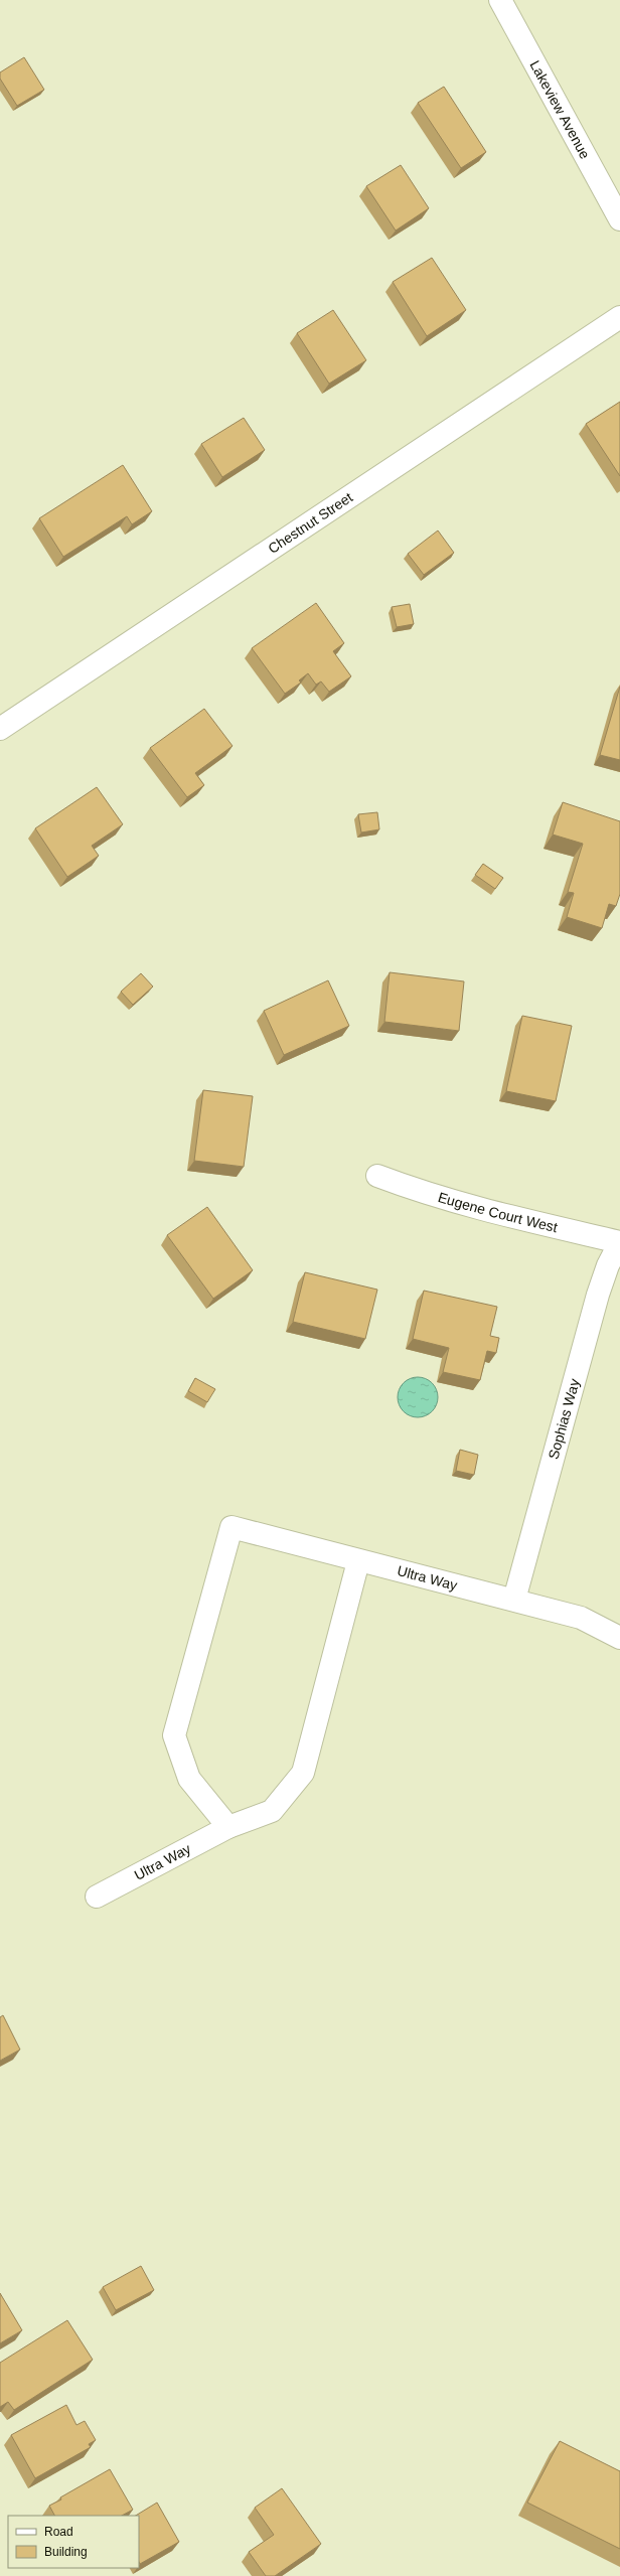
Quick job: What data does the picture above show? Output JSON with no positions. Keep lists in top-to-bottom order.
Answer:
{
  "streets": {
    "street": [
      "Lakeview Avenue",
      "Chestnut Street",
      "Eugene Court West",
      "Sophias Way",
      "Ultra Way"
    ]
  },
  "crossings": [
    ["Eugene Court West", "Sophias Way"],
    ["Sophias Way", "Ultra Way"]
  ],
  "legend": ["Road", "Building"]
}
